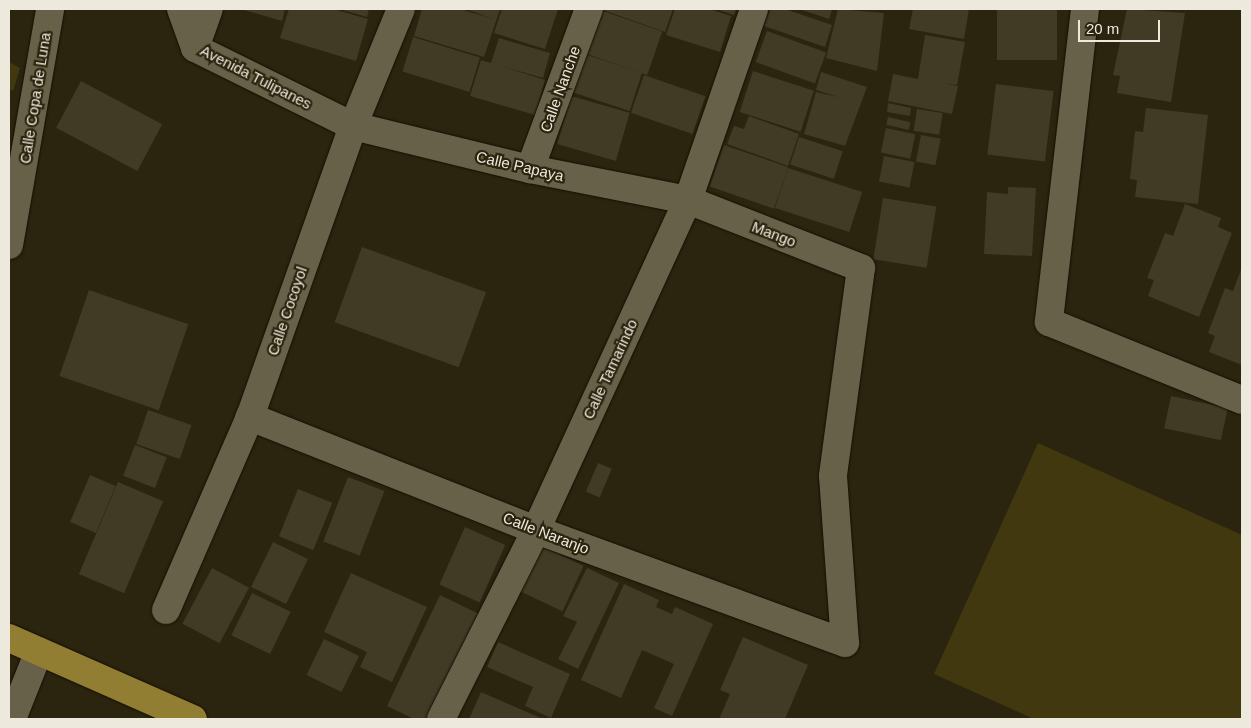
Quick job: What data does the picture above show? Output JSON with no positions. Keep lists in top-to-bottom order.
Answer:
{
  "streets": {
    "street": [
      "Avenida Tulipanes",
      "Calle Nanche",
      "Calle Copa de Luna",
      "Calle Papaya",
      "Mango",
      "Calle Cocoyol",
      "Calle Tamarindo",
      "Calle Naranjo"
    ]
  },
  "crossings": [
    ["Avenida Tulipanes", "Calle Papaya"],
    ["Avenida Tulipanes", "Calle Cocoyol"],
    ["Calle Nanche", "Calle Papaya"],
    ["Calle Papaya", "Mango"],
    ["Calle Papaya", "Calle Cocoyol"],
    ["Calle Papaya", "Calle Tamarindo"],
    ["Mango", "Calle Tamarindo"],
    ["Mango", "Calle Naranjo"],
    ["Calle Cocoyol", "Calle Naranjo"],
    ["Calle Tamarindo", "Calle Naranjo"]
  ],
  "scale_bar": "20 m"
}
